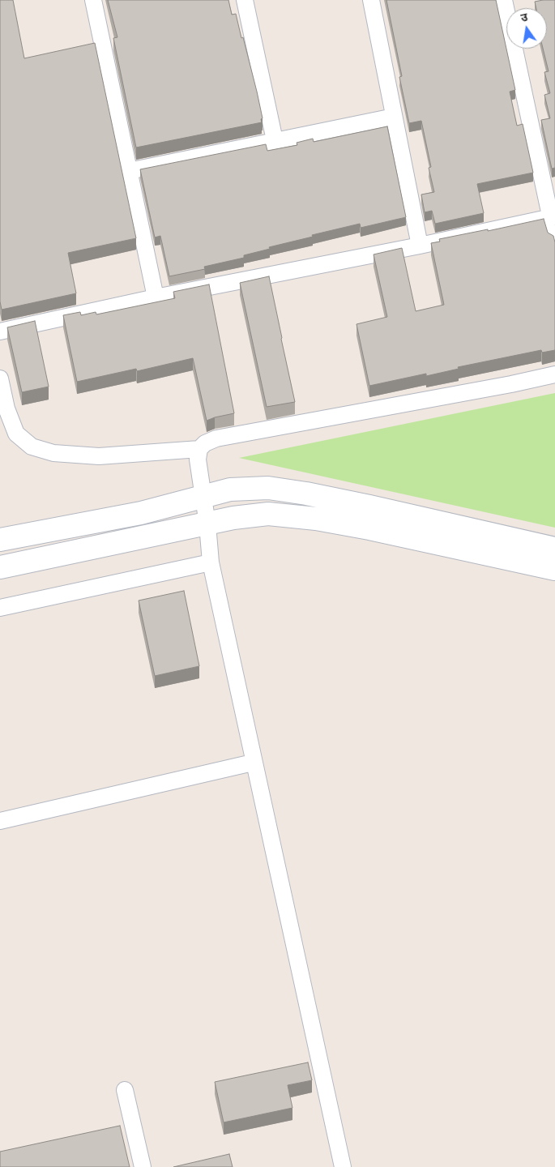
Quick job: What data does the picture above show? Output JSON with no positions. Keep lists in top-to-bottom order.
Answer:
{
  "north": "top"
}
